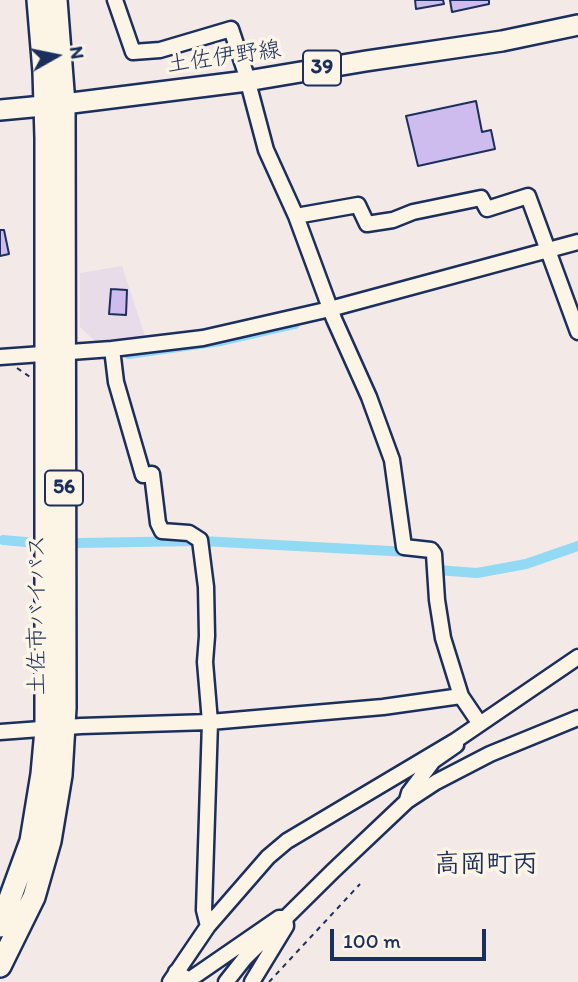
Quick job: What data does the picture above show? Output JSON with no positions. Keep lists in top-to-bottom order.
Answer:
{
  "streets": {
    "highway": ["56", "土佐市バイパス"],
    "main road": ["土佐伊野線", "39"]
  },
  "crossings": [
    ["土佐伊野線", "土佐市バイパス"]
  ],
  "districts": ["高岡町丙"],
  "scale_bar": "100 m",
  "north": "right"
}
